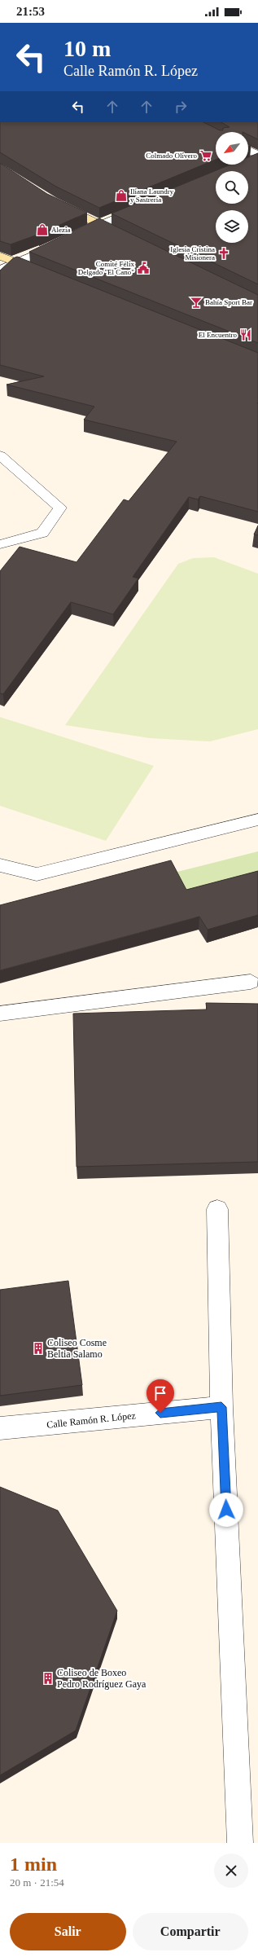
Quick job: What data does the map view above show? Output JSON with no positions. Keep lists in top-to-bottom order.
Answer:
{
  "streets": {
    "street": ["Calle Ramón R. López"]
  },
  "places": {
    "supermarket": ["Colmado Olivero"],
    "shop": ["Iliana Laundry y Sastrería", "Alezia"],
    "church": ["Iglesia Cristina Misionera"],
    "public building": ["Comité Félix Delgado \"El Cano\""],
    "bar": ["Bahía Sport Bar"],
    "restaurant": ["El Encuentro"],
    "building": ["Coliseo Cosme Beltia Salamo", "Coliseo de Boxeo Pedro Rodríguez Gaya"]
  },
  "north": "bottom left",
  "page": {
    "status": "21:53",
    "turn": ["10 m", "Calle Ramón R. López"],
    "heading": ["1 min", "20 m · 21:54"],
    "buttons": ["Salir", "Compartir"]
  }
}
